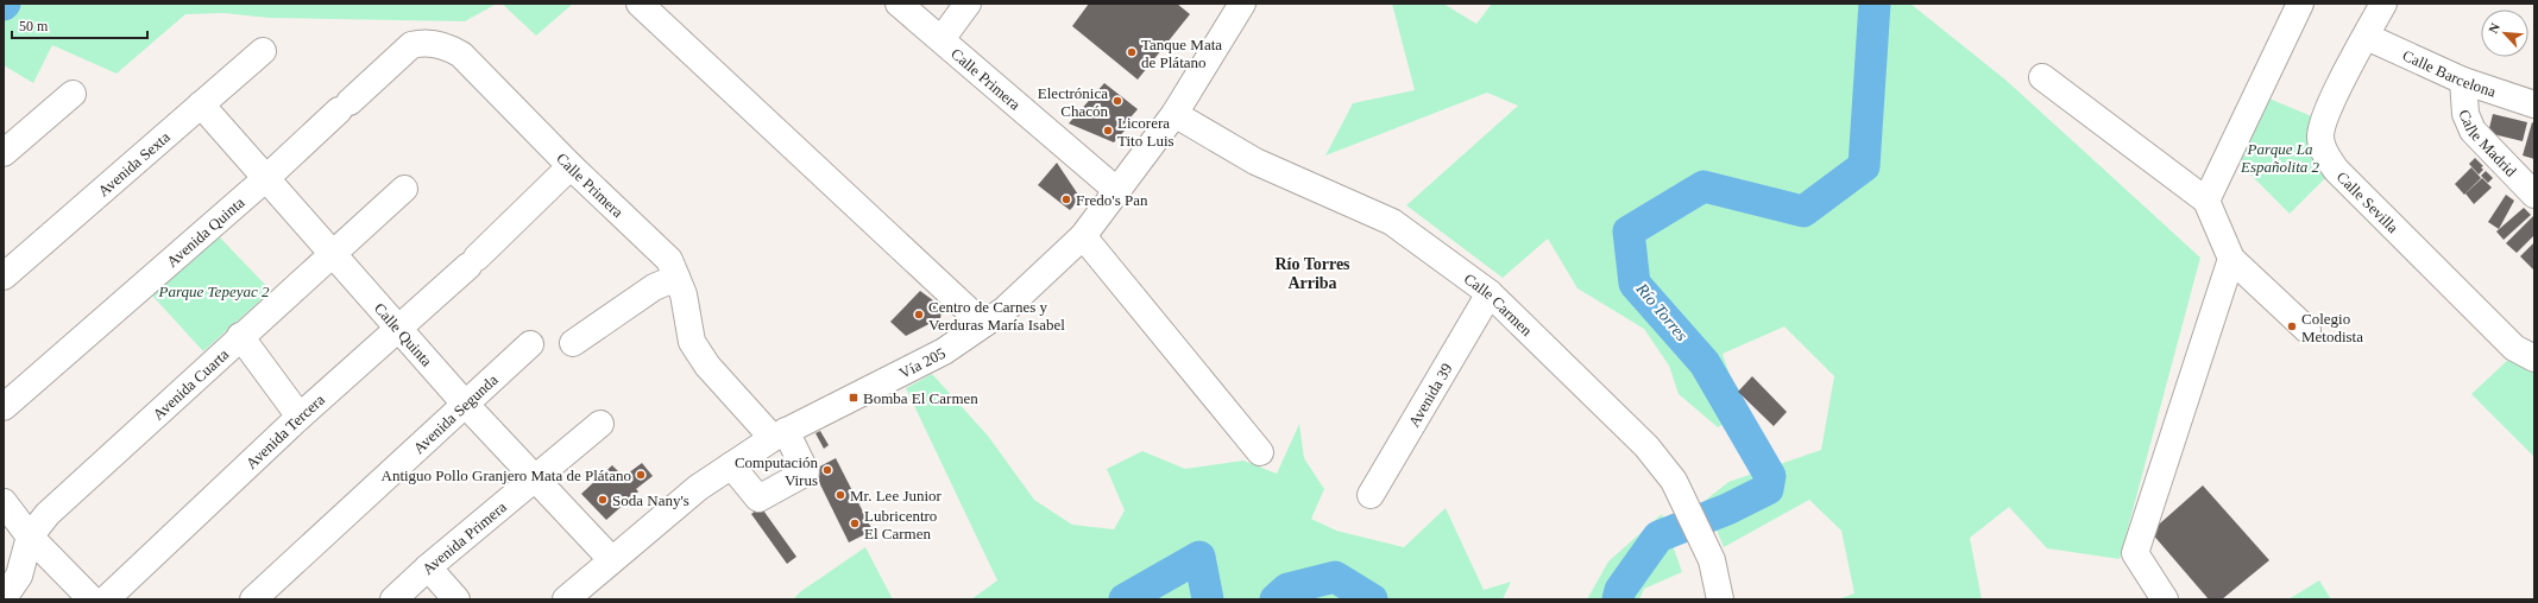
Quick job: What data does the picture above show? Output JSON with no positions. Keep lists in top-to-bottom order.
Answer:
{
  "streets": {
    "street": [
      "Calle Barcelona",
      "Calle Primera",
      "Calle Madrid",
      "Avenida Sexta",
      "Calle Sevilla",
      "Avenida Quinta",
      "Calle Carmen",
      "Calle Quinta",
      "Vía 205",
      "Avenida Cuarta",
      "Avenida 39",
      "Avenida Segunda",
      "Avenida Tercera",
      "Avenida Primera"
    ]
  },
  "crossings": [
    ["Calle Barcelona", "Calle Madrid"],
    ["Calle Barcelona", "Calle Sevilla"],
    ["Calle Primera", "Avenida Quinta"],
    ["Calle Primera", "Vía 205"],
    ["Calle Primera", "Avenida Tercera"],
    ["Avenida Sexta", "Calle Quinta"],
    ["Avenida Quinta", "Calle Quinta"],
    ["Calle Carmen", "Vía 205"],
    ["Calle Carmen", "Avenida 39"],
    ["Calle Quinta", "Vía 205"],
    ["Calle Quinta", "Avenida Cuarta"],
    ["Calle Quinta", "Avenida Segunda"],
    ["Calle Quinta", "Avenida Tercera"],
    ["Calle Quinta", "Avenida Primera"]
  ],
  "districts": ["Río Torres Arriba"],
  "water": ["Río Torres"],
  "parks": ["Parque La Españolita 2", "Parque Tepeyac 2"],
  "places": {
    "other": [
      "Tanque Mata de Plátano",
      "Electrónica Chacón",
      "Licorera Tito Luis",
      "Fredo's Pan",
      "Centro de Carnes y Verduras María Isabel",
      "Colegio Metodista",
      "Computación Virus",
      "Antiguo Pollo Granjero Mata de Plátano",
      "Mr. Lee Junior",
      "Soda Nany's",
      "Lubricentro El Carmen"
    ],
    "transit": ["Bomba El Carmen"]
  },
  "scale_bar": "50 m",
  "north": "top left"
}
